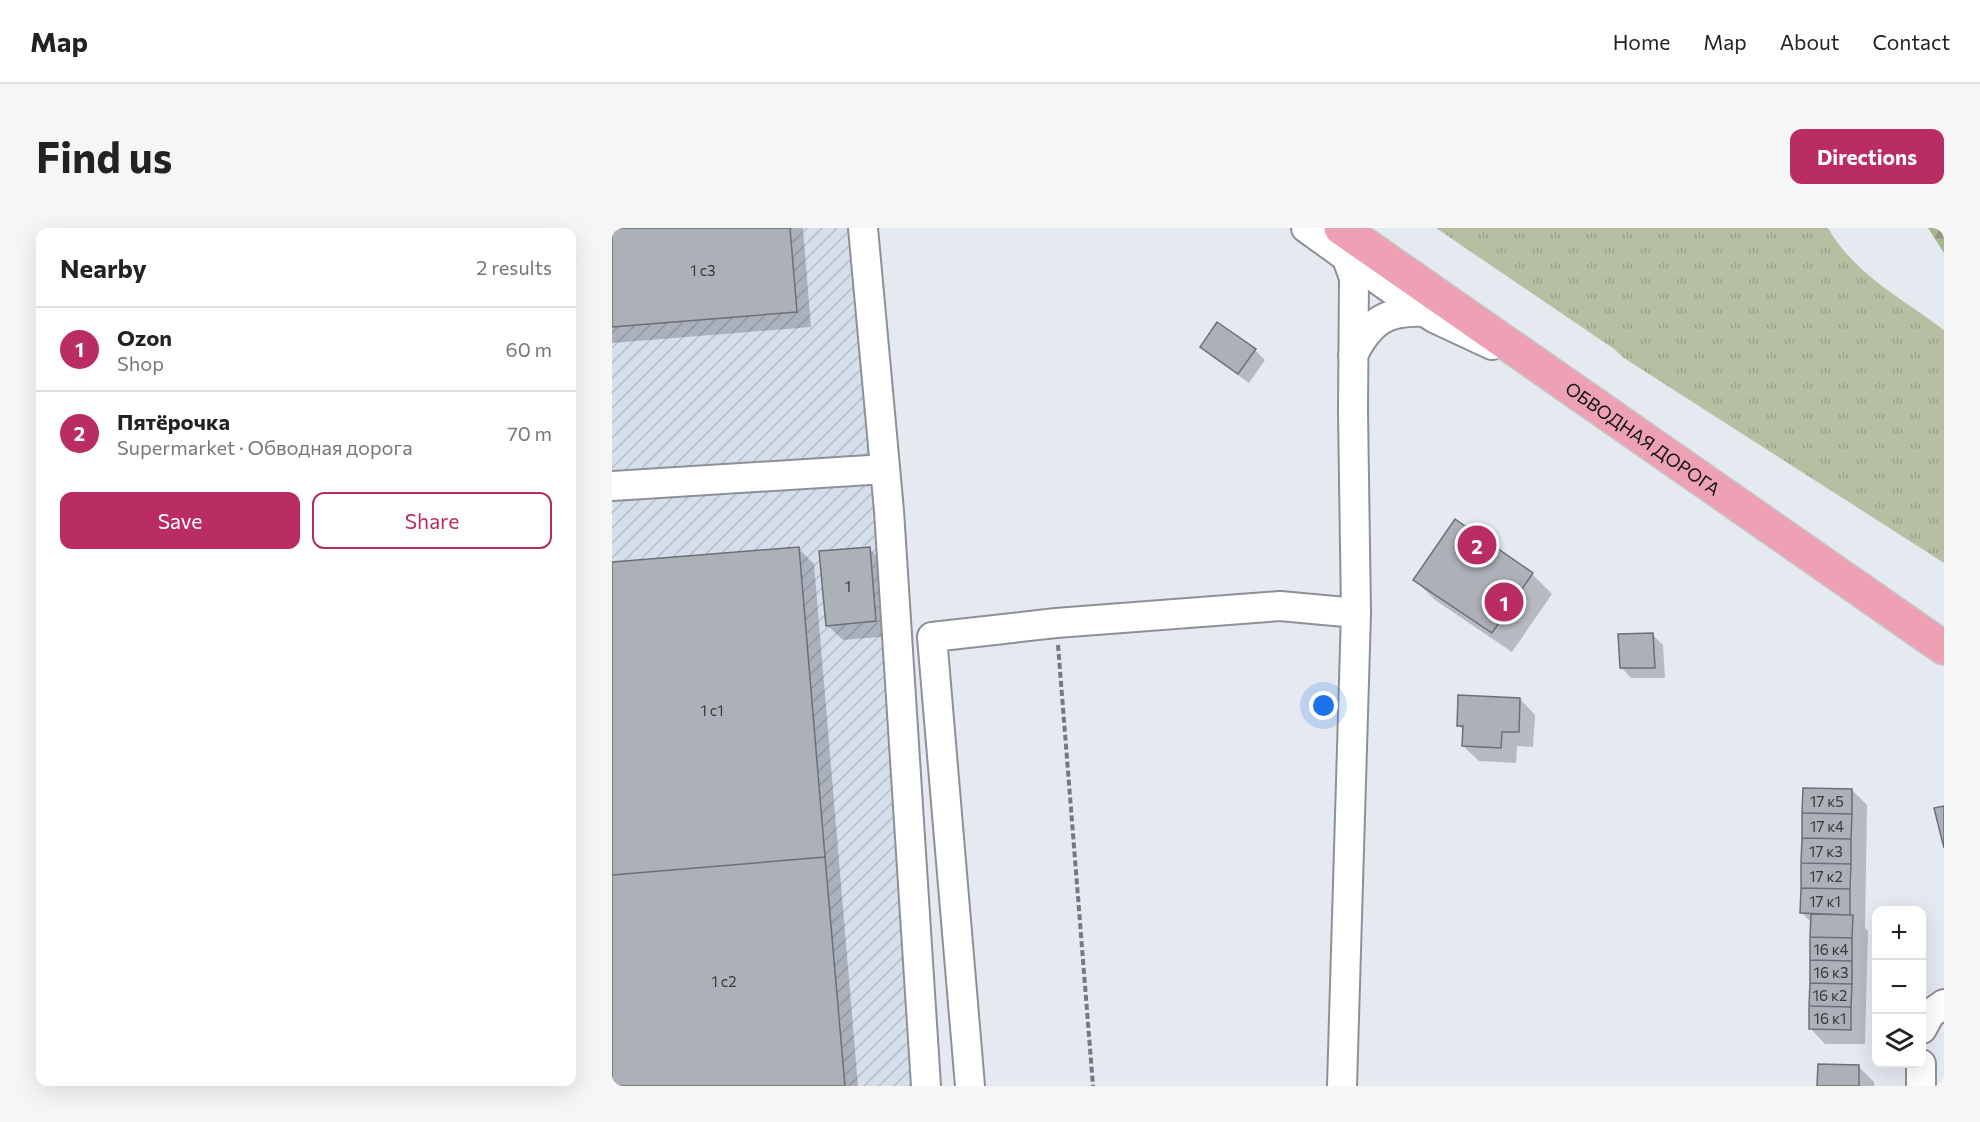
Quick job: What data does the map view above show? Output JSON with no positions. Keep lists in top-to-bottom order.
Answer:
{
  "streets": {
    "main road": ["ОБВОДНАЯ ДОРОГА"]
  },
  "house_numbers": [
    "1 с3",
    "1",
    "1 с1",
    "17 к5",
    "17 к4",
    "17 к3",
    "17 к2",
    "17 к1",
    "16 к4",
    "16 к3",
    "1 с2",
    "16 к2",
    "16 к1"
  ],
  "page": {
    "header": "Map",
    "nav": [
      "Home",
      "Map",
      "About",
      "Contact"
    ],
    "buttons": [
      "Directions",
      ["Save", "Share"]
    ],
    "title": "Find us",
    "heading": ["Nearby", "2 results"],
    "list": [
      {
        "mark": "1",
        "name": "Ozon",
        "note": "Shop",
        "value": "60 m"
      },
      {
        "mark": "2",
        "name": "Пятёрочка",
        "note": "Supermarket · Обводная дорога",
        "value": "70 m"
      }
    ],
    "pins": ["2", "1"],
    "map_buttons": ["+", "−"]
  }
}
